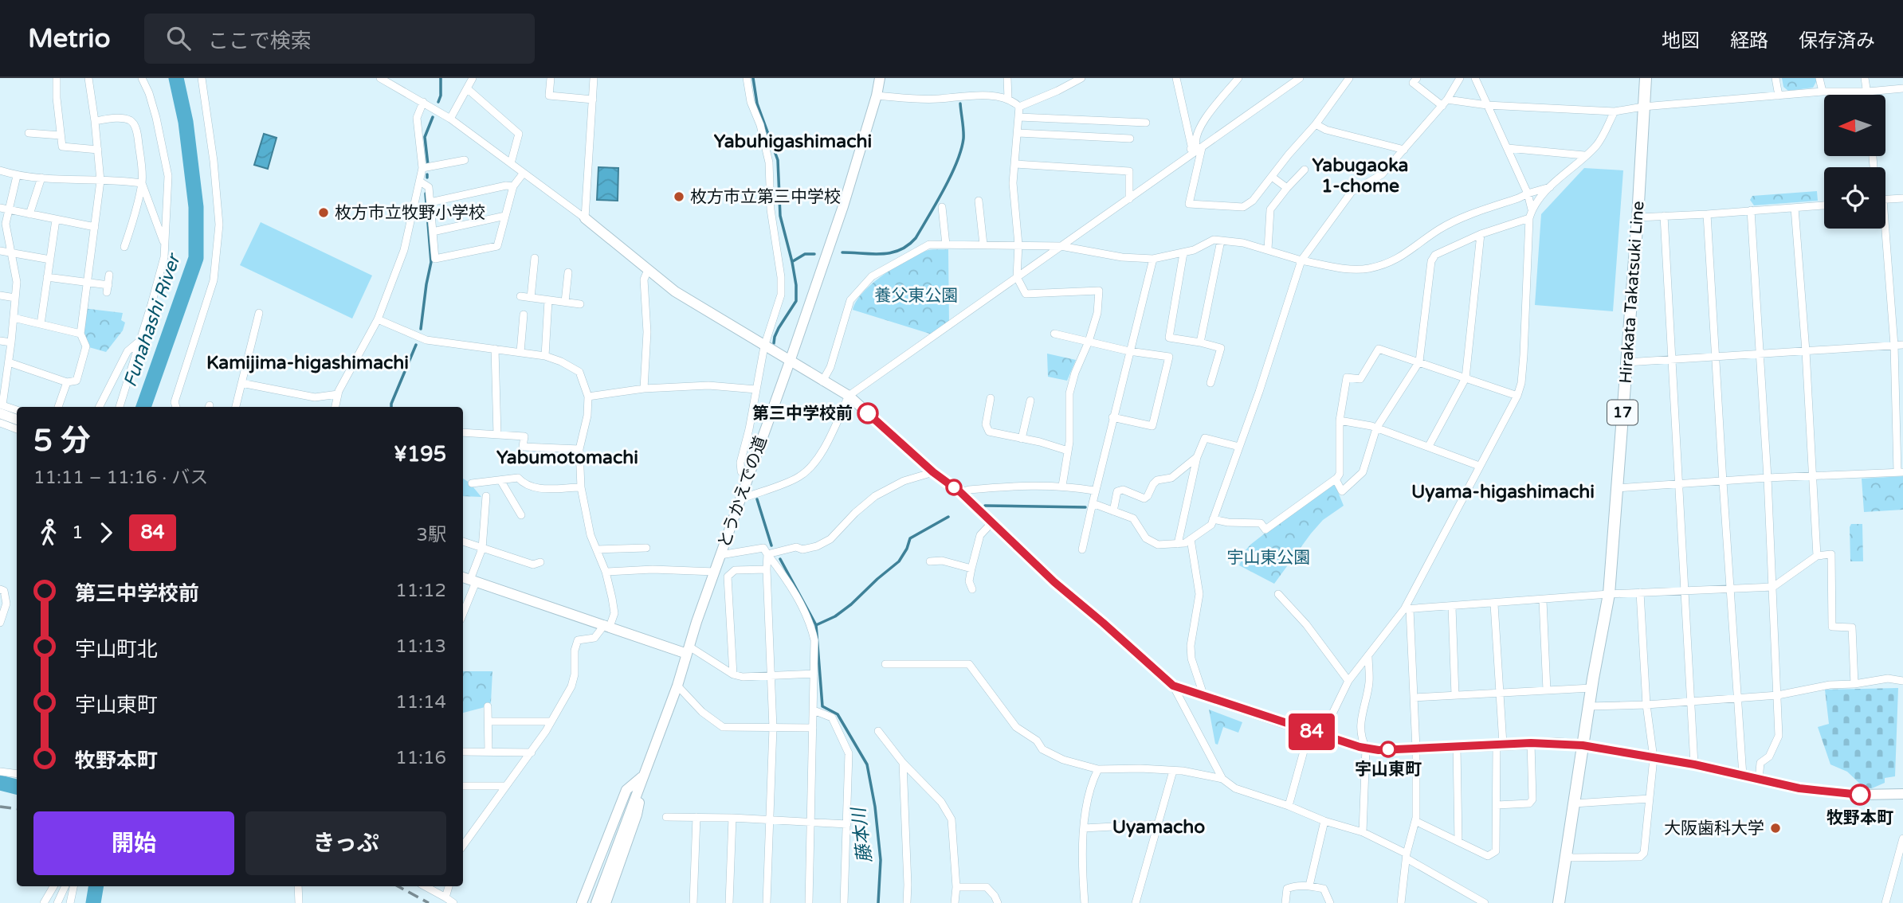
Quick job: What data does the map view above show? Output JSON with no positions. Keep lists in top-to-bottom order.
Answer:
{
  "streets": {
    "main road": ["Hirakata Takatsuki Line", "17"],
    "street": ["とうかえでの道"]
  },
  "districts": [
    "Yabuhigashimachi",
    "Yabugaoka 1-chome",
    "Kamijima-higashimachi",
    "Yabumotomachi",
    "Uyama-higashimachi",
    "Uyamacho"
  ],
  "water": ["Funahashi River", "藤本川"],
  "parks": ["養父東公園", "宇山東公園"],
  "places": [
    "枚方市立第三中学校",
    "枚方市立牧野小学校",
    "第三中学校前",
    "宇山東町",
    "牧野本町",
    "大阪歯科大学"
  ],
  "lines": ["bus line 84"],
  "north": "left",
  "page": {
    "header": "Metrio",
    "search": "ここで検索",
    "nav": ["地図", "経路", "保存済み"],
    "on_map": "84",
    "heading": ["5 分", "11:11 – 11:16 · バス", "¥195"],
    "legs": ["1", "84", "3駅"],
    "list": [
      {
        "name": "第三中学校前",
        "value": "11:12"
      },
      {
        "name": "宇山町北",
        "value": "11:13"
      },
      {
        "name": "宇山東町",
        "value": "11:14"
      },
      {
        "name": "牧野本町",
        "value": "11:16"
      }
    ],
    "buttons": ["開始", "きっぷ"]
  }
}
